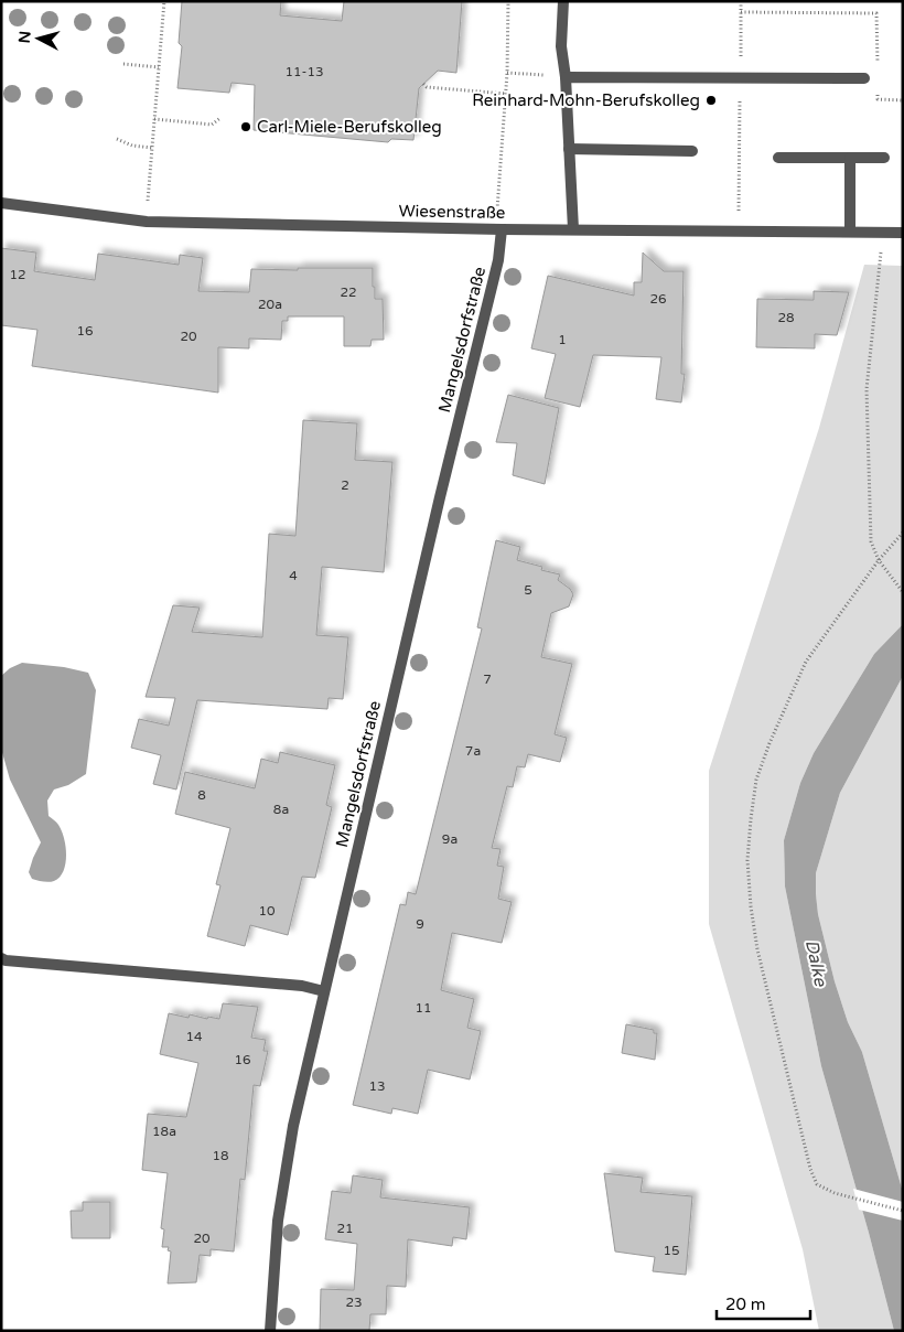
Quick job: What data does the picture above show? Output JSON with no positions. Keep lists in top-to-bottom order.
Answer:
{
  "streets": {
    "street": ["Wiesenstraße", "Mangelsdorfstraße"]
  },
  "crossings": [
    ["Wiesenstraße", "Mangelsdorfstraße"]
  ],
  "water": ["Dalke"],
  "places": ["Reinhard-Mohn-Berufskolleg", "Carl-Miele-Berufskolleg"],
  "house_numbers": [
    "11-13",
    "12",
    "22",
    "26",
    "20a",
    "28",
    "16",
    "20",
    "1",
    "2",
    "4",
    "5",
    "7",
    "7a",
    "8",
    "8a",
    "9a",
    "10",
    "9",
    "11",
    "14",
    "16",
    "13",
    "18a",
    "18",
    "21",
    "20",
    "15",
    "23"
  ],
  "scale_bar": "20 m",
  "north": "left"
}
